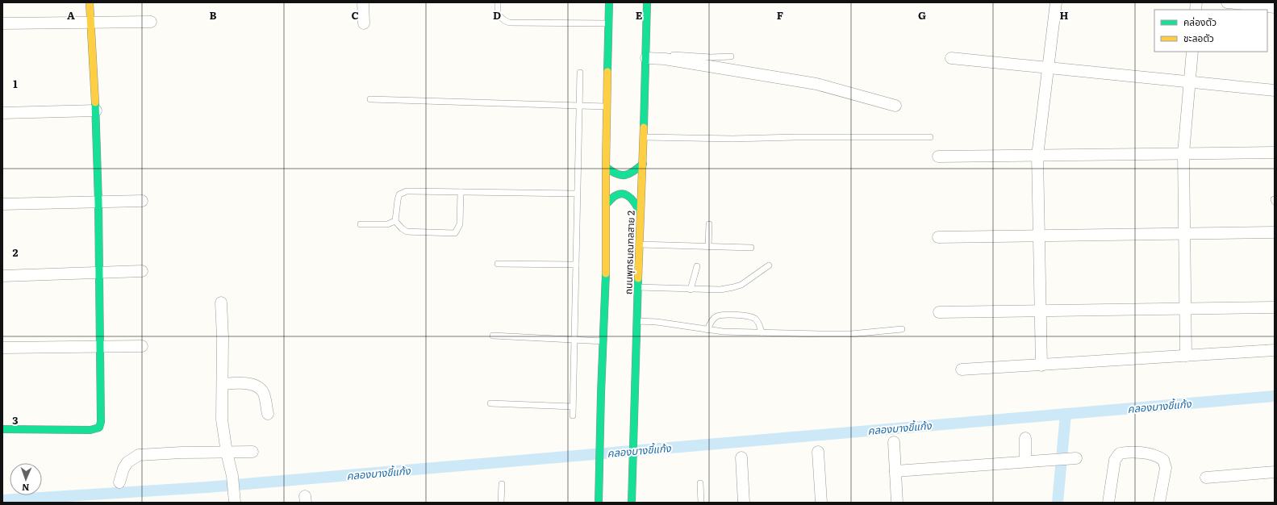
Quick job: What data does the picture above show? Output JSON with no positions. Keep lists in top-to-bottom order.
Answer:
{
  "streets": {
    "main road": ["ถนนพุทธมณฑลสาย 2"]
  },
  "water": ["คลองบางขี้แก้ง"],
  "legend": ["คล่องตัว", "ชะลอตัว"],
  "north": "bottom",
  "grid": {
    "columns": [
      "A",
      "B",
      "C",
      "D",
      "E",
      "F",
      "G",
      "H"
    ],
    "rows": ["1", "2", "3"]
  }
}
